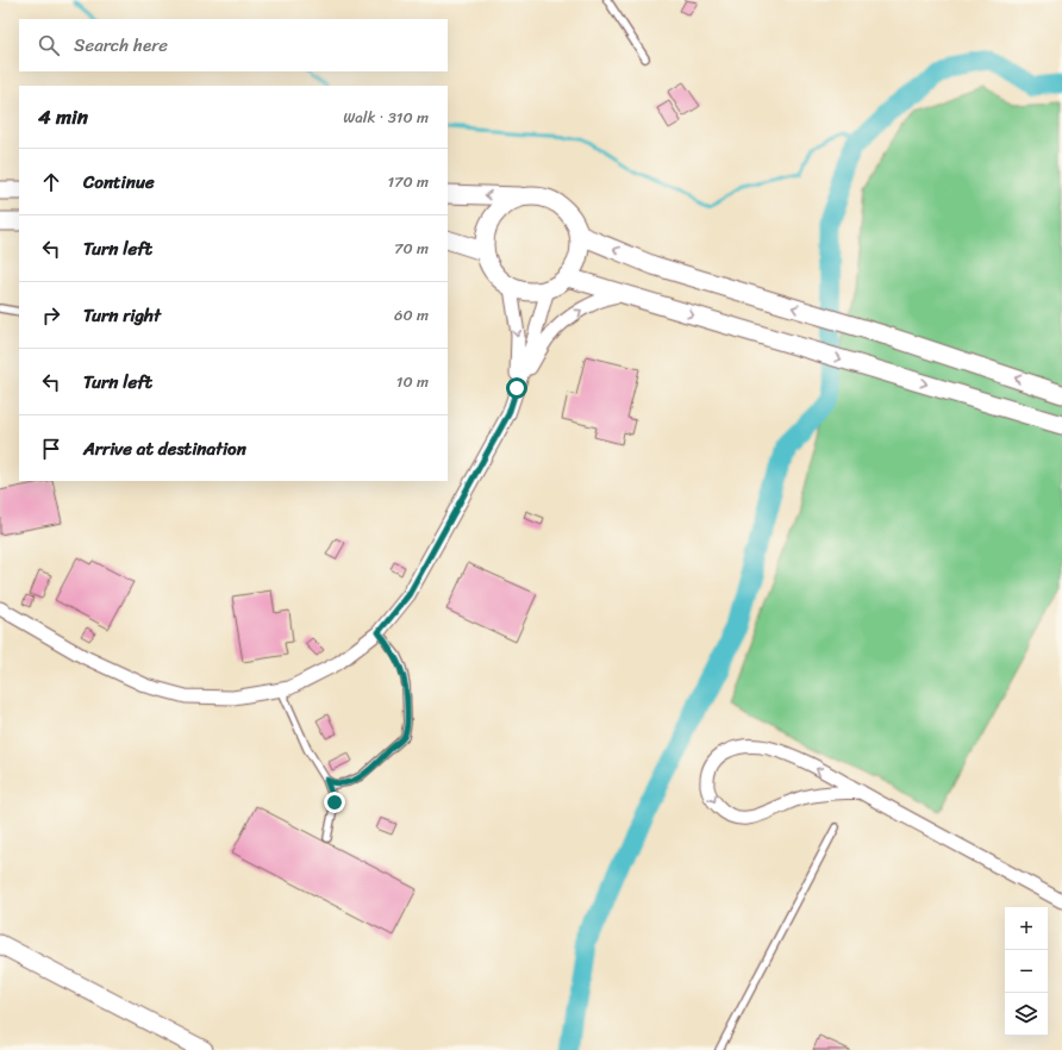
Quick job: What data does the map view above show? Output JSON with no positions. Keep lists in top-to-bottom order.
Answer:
{
  "page": {
    "search": "Search here",
    "heading": ["4 min", "Walk · 310 m"],
    "list": [
      ["Continue", "170 m"],
      ["Turn left", "70 m"],
      ["Turn right", "60 m"],
      ["Turn left", "10 m"],
      "Arrive at destination"
    ],
    "map_buttons": ["+", "−"]
  }
}
